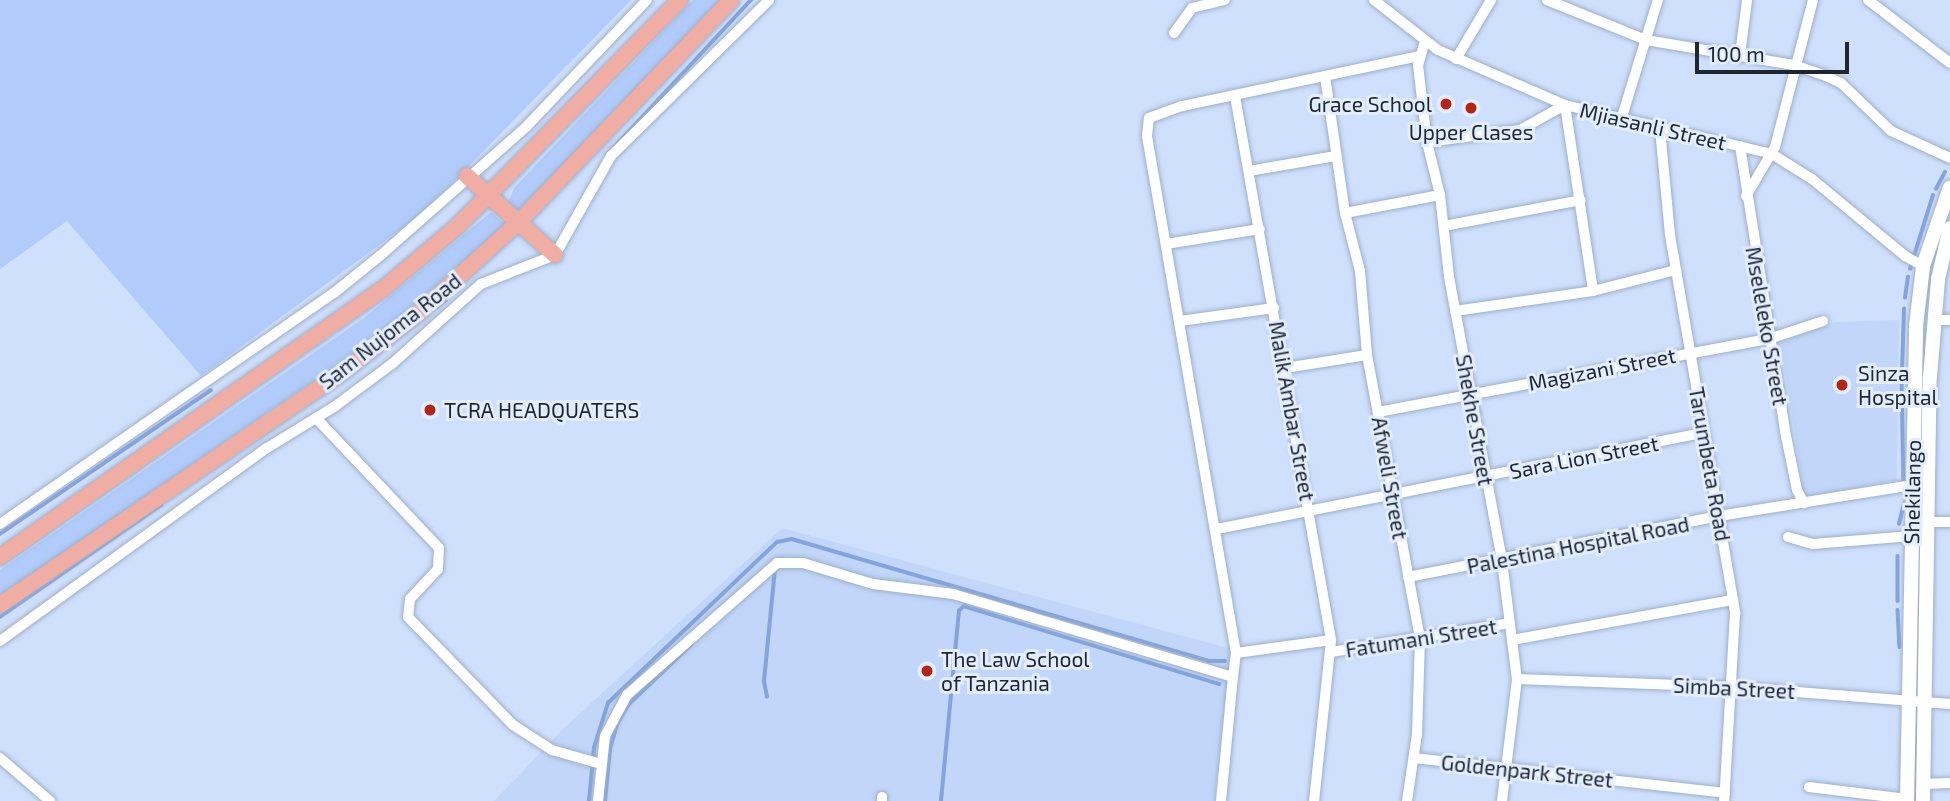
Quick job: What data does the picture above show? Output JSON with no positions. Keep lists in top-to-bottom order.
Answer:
{
  "streets": {
    "main road": ["Sam Nujoma Road", "Shekilango"],
    "street": [
      "Mjiasanli Street",
      "Mseleleko Street",
      "Magizani Street",
      "Malik Ambar Street",
      "Shekhe Street",
      "Sara Lion Street",
      "Tarumbeta Road",
      "Afweli Street",
      "Palestina Hospital Road",
      "Fatumani Street",
      "Simba Street",
      "Goldenpark Street"
    ]
  },
  "crossings": [
    ["Mjiasanli Street", "Mseleleko Street"],
    ["Mjiasanli Street", "Shekhe Street"],
    ["Mjiasanli Street", "Tarumbeta Road"],
    ["Mjiasanli Street", "Shekilango"],
    ["Mseleleko Street", "Magizani Street"],
    ["Mseleleko Street", "Palestina Hospital Road"],
    ["Magizani Street", "Shekhe Street"],
    ["Magizani Street", "Tarumbeta Road"],
    ["Magizani Street", "Afweli Street"],
    ["Malik Ambar Street", "Sara Lion Street"],
    ["Malik Ambar Street", "Fatumani Street"],
    ["Shekhe Street", "Sara Lion Street"],
    ["Shekhe Street", "Palestina Hospital Road"],
    ["Shekhe Street", "Fatumani Street"],
    ["Shekhe Street", "Simba Street"],
    ["Shekhe Street", "Goldenpark Street"],
    ["Sara Lion Street", "Tarumbeta Road"],
    ["Sara Lion Street", "Afweli Street"],
    ["Tarumbeta Road", "Palestina Hospital Road"],
    ["Tarumbeta Road", "Simba Street"],
    ["Tarumbeta Road", "Goldenpark Street"],
    ["Afweli Street", "Palestina Hospital Road"],
    ["Afweli Street", "Fatumani Street"],
    ["Afweli Street", "Goldenpark Street"],
    ["Shekilango", "Palestina Hospital Road"],
    ["Shekilango", "Simba Street"]
  ],
  "places": [
    "Grace School",
    "Upper Clases",
    "Sinza Hospital",
    "TCRA HEADQUATERS",
    "The Law School of Tanzania"
  ],
  "scale_bar": "100 m"
}
